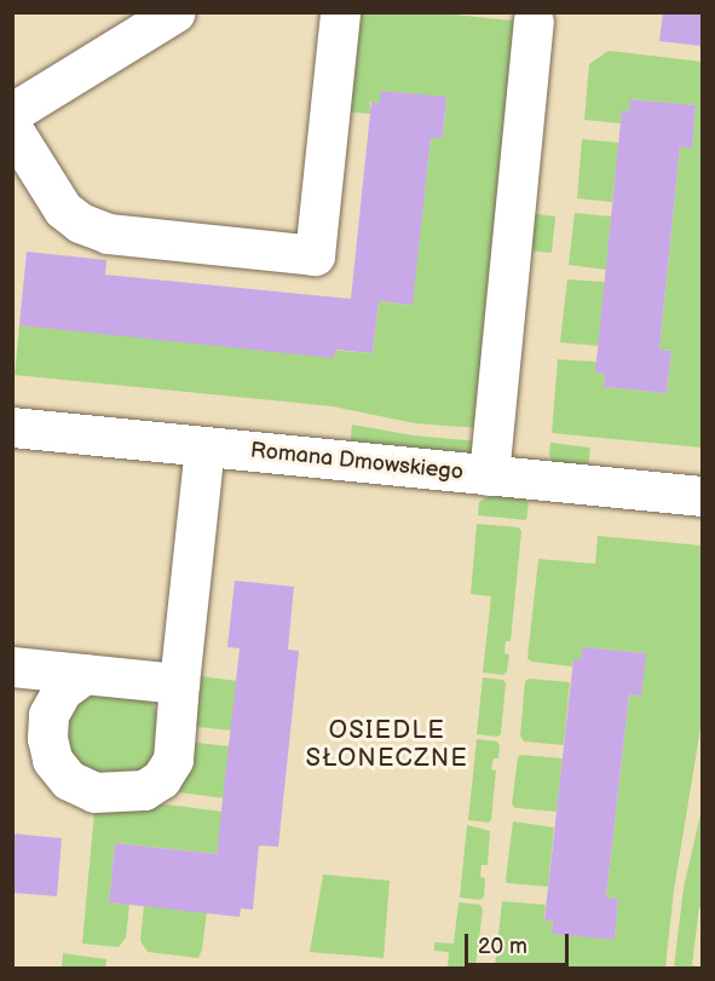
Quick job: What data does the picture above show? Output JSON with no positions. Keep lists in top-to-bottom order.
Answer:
{
  "streets": {
    "street": ["Romana Dmowskiego"]
  },
  "districts": ["OSIEDLE SŁONECZNE"],
  "scale_bar": "20 m"
}
